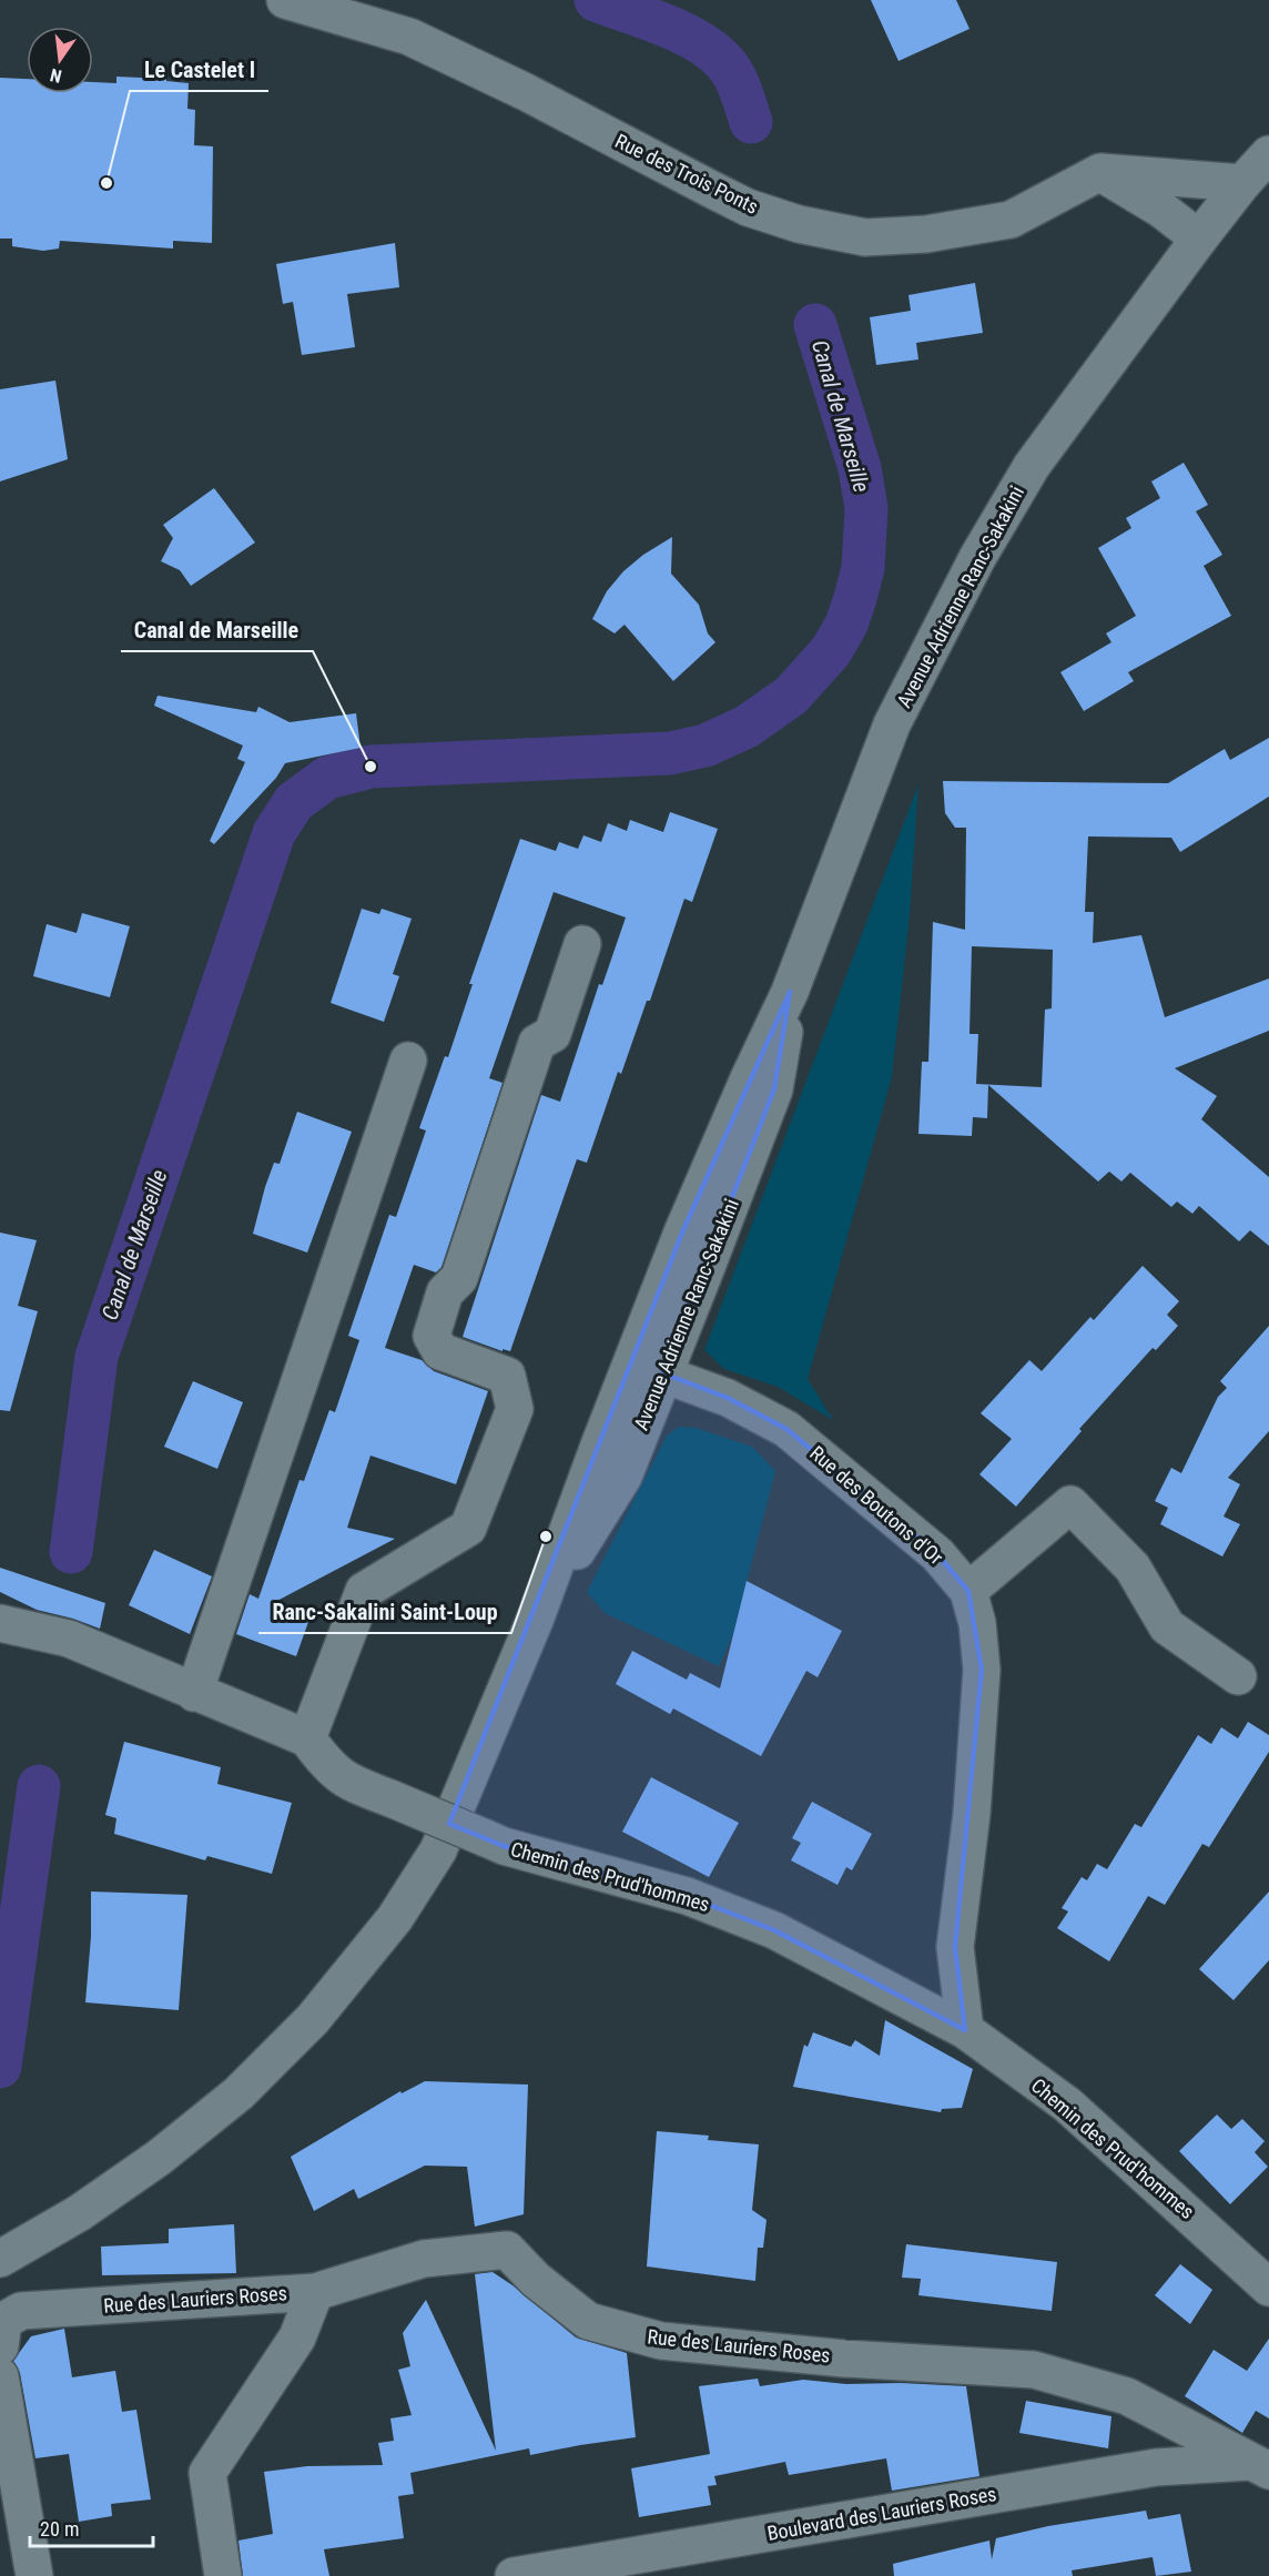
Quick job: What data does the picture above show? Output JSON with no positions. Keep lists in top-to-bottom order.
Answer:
{
  "streets": {
    "street": [
      "Rue des Trois Ponts",
      "Avenue Adrienne Ranc-Sakakini",
      "Rue des Boutons d'Or",
      "Chemin des Prud'hommes",
      "Rue des Lauriers Roses",
      "Boulevard des Lauriers Roses"
    ]
  },
  "crossings": [
    ["Avenue Adrienne Ranc-Sakakini", "Rue des Boutons d'Or"],
    ["Rue des Boutons d'Or", "Chemin des Prud'hommes"],
    ["Rue des Lauriers Roses", "Boulevard des Lauriers Roses"]
  ],
  "water": ["Canal de Marseille"],
  "places": ["Le Castelet I", "Canal de Marseille", "Ranc-Sakalini Saint-Loup"],
  "scale_bar": "20 m",
  "north": "bottom"
}
